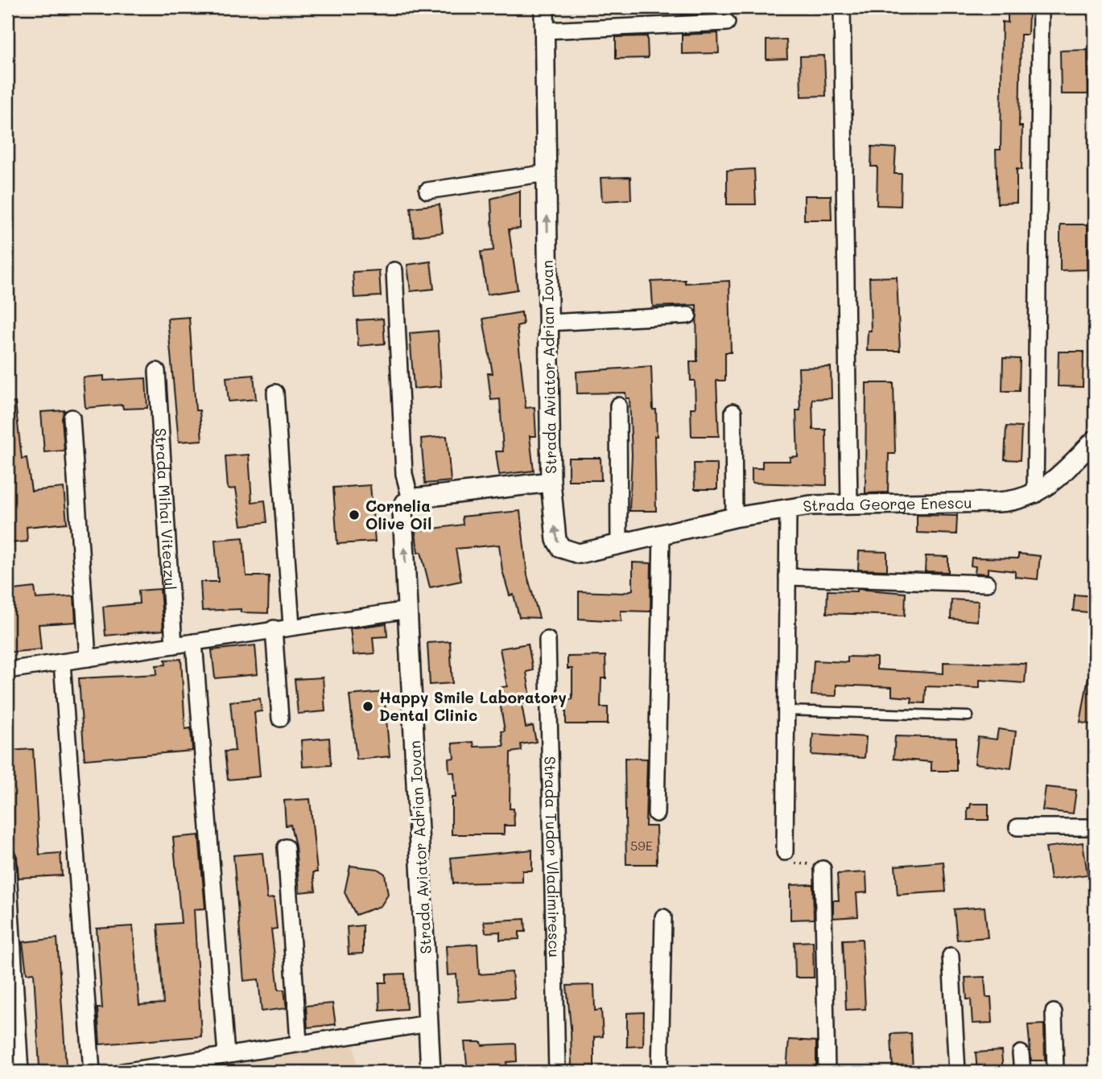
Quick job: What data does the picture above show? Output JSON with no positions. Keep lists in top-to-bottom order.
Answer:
{
  "streets": {
    "street": [
      "Strada Aviator Adrian Iovan",
      "Strada George Enescu",
      "Strada Mihai Viteazul",
      "Strada Tudor Vladimirescu"
    ]
  },
  "crossings": [
    ["Strada Aviator Adrian Iovan", "Strada George Enescu"]
  ],
  "places": ["Cornelia Olive Oil", "Happy Smile Laboratory Dental Clinic"],
  "house_numbers": ["59E"]
}
